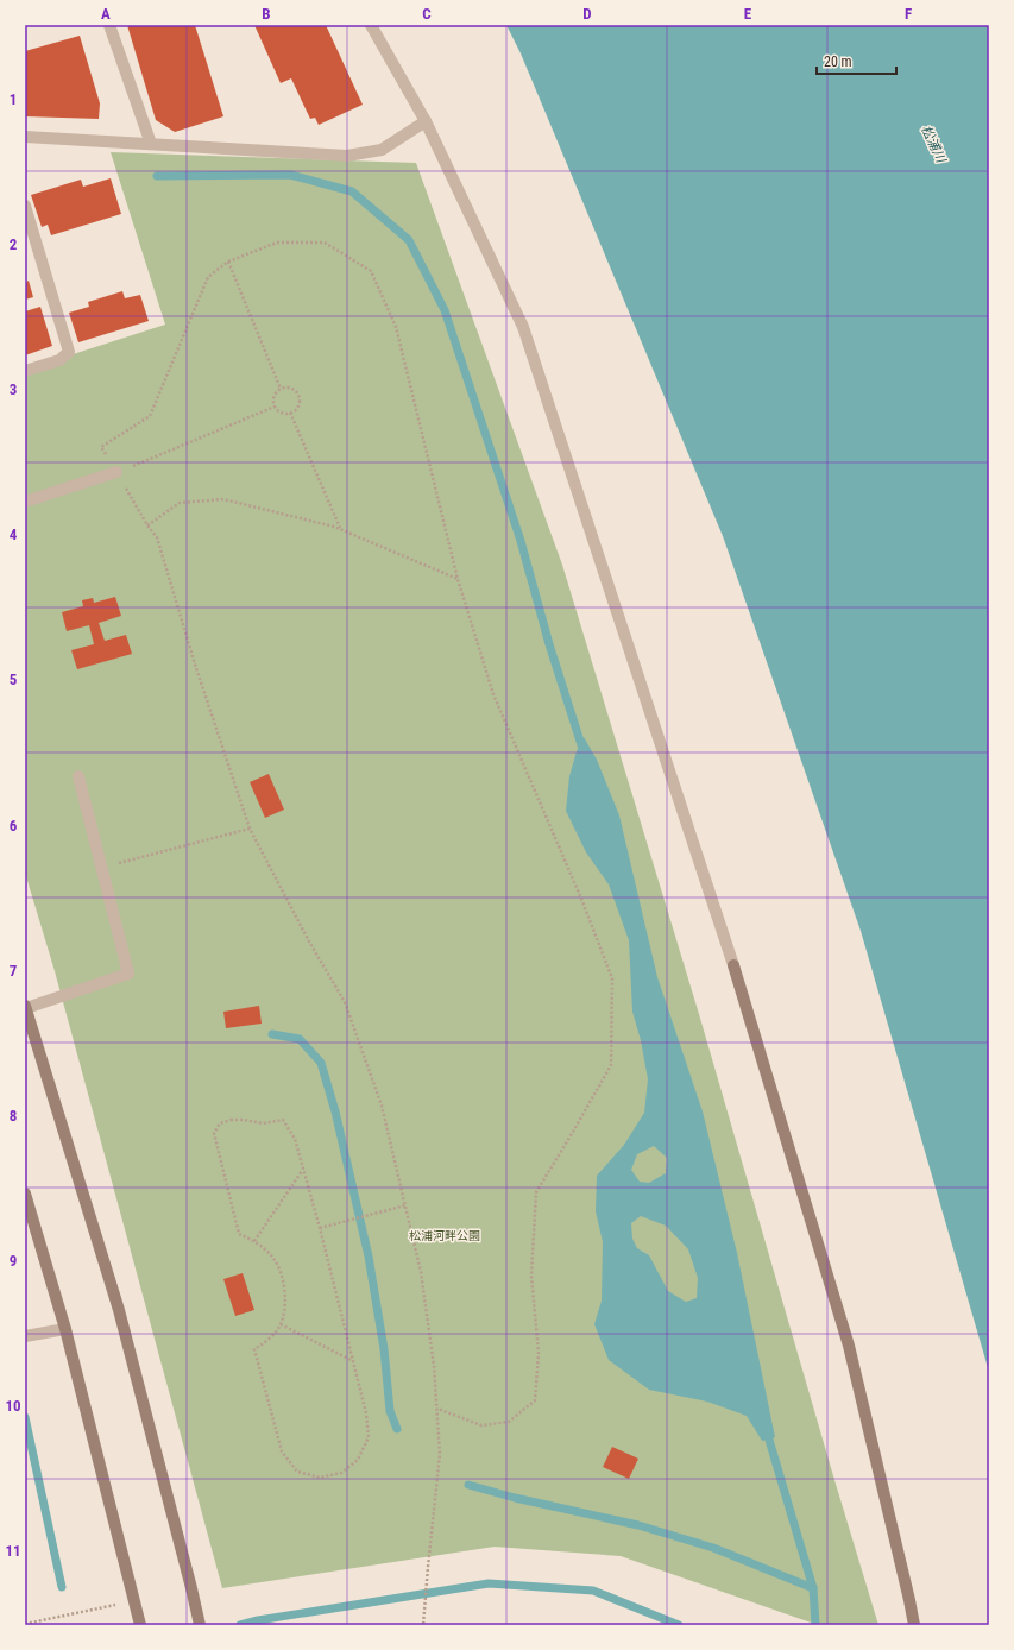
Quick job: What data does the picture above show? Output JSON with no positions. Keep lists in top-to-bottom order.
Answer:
{
  "water": ["松浦川"],
  "parks": ["松浦河畔公園"],
  "scale_bar": "20 m",
  "grid": {
    "columns": [
      "A",
      "B",
      "C",
      "D",
      "E",
      "F"
    ],
    "rows": [
      "1",
      "2",
      "3",
      "4",
      "5",
      "6",
      "7",
      "8",
      "9",
      "10",
      "11"
    ]
  }
}
